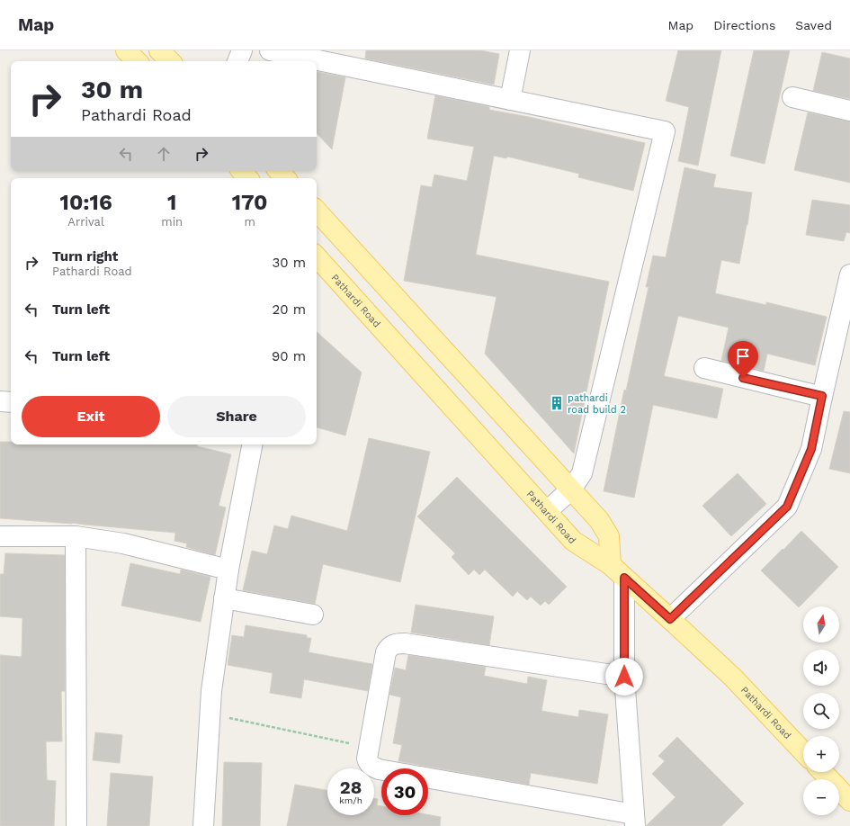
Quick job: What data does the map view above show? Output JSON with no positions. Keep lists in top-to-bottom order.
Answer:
{
  "streets": {
    "main road": ["Pathardi Road"]
  },
  "places": {
    "building": ["pathardi road build 2"]
  },
  "north": "top",
  "page": {
    "header": "Map",
    "nav": ["Map", "Directions", "Saved"],
    "turn": ["30 m", "Pathardi Road"],
    "eta": [
      "10:16",
      "Arrival",
      "1",
      "min",
      "170",
      "m"
    ],
    "list": [
      {
        "name": "Turn right",
        "note": "Pathardi Road",
        "value": "30 m"
      },
      {
        "name": "Turn left",
        "value": "20 m"
      },
      {
        "name": "Turn left",
        "value": "90 m"
      }
    ],
    "buttons": ["Exit", "Share"],
    "map_buttons": ["+", "−"],
    "speed": "28 km/h",
    "limit": "30"
  }
}
